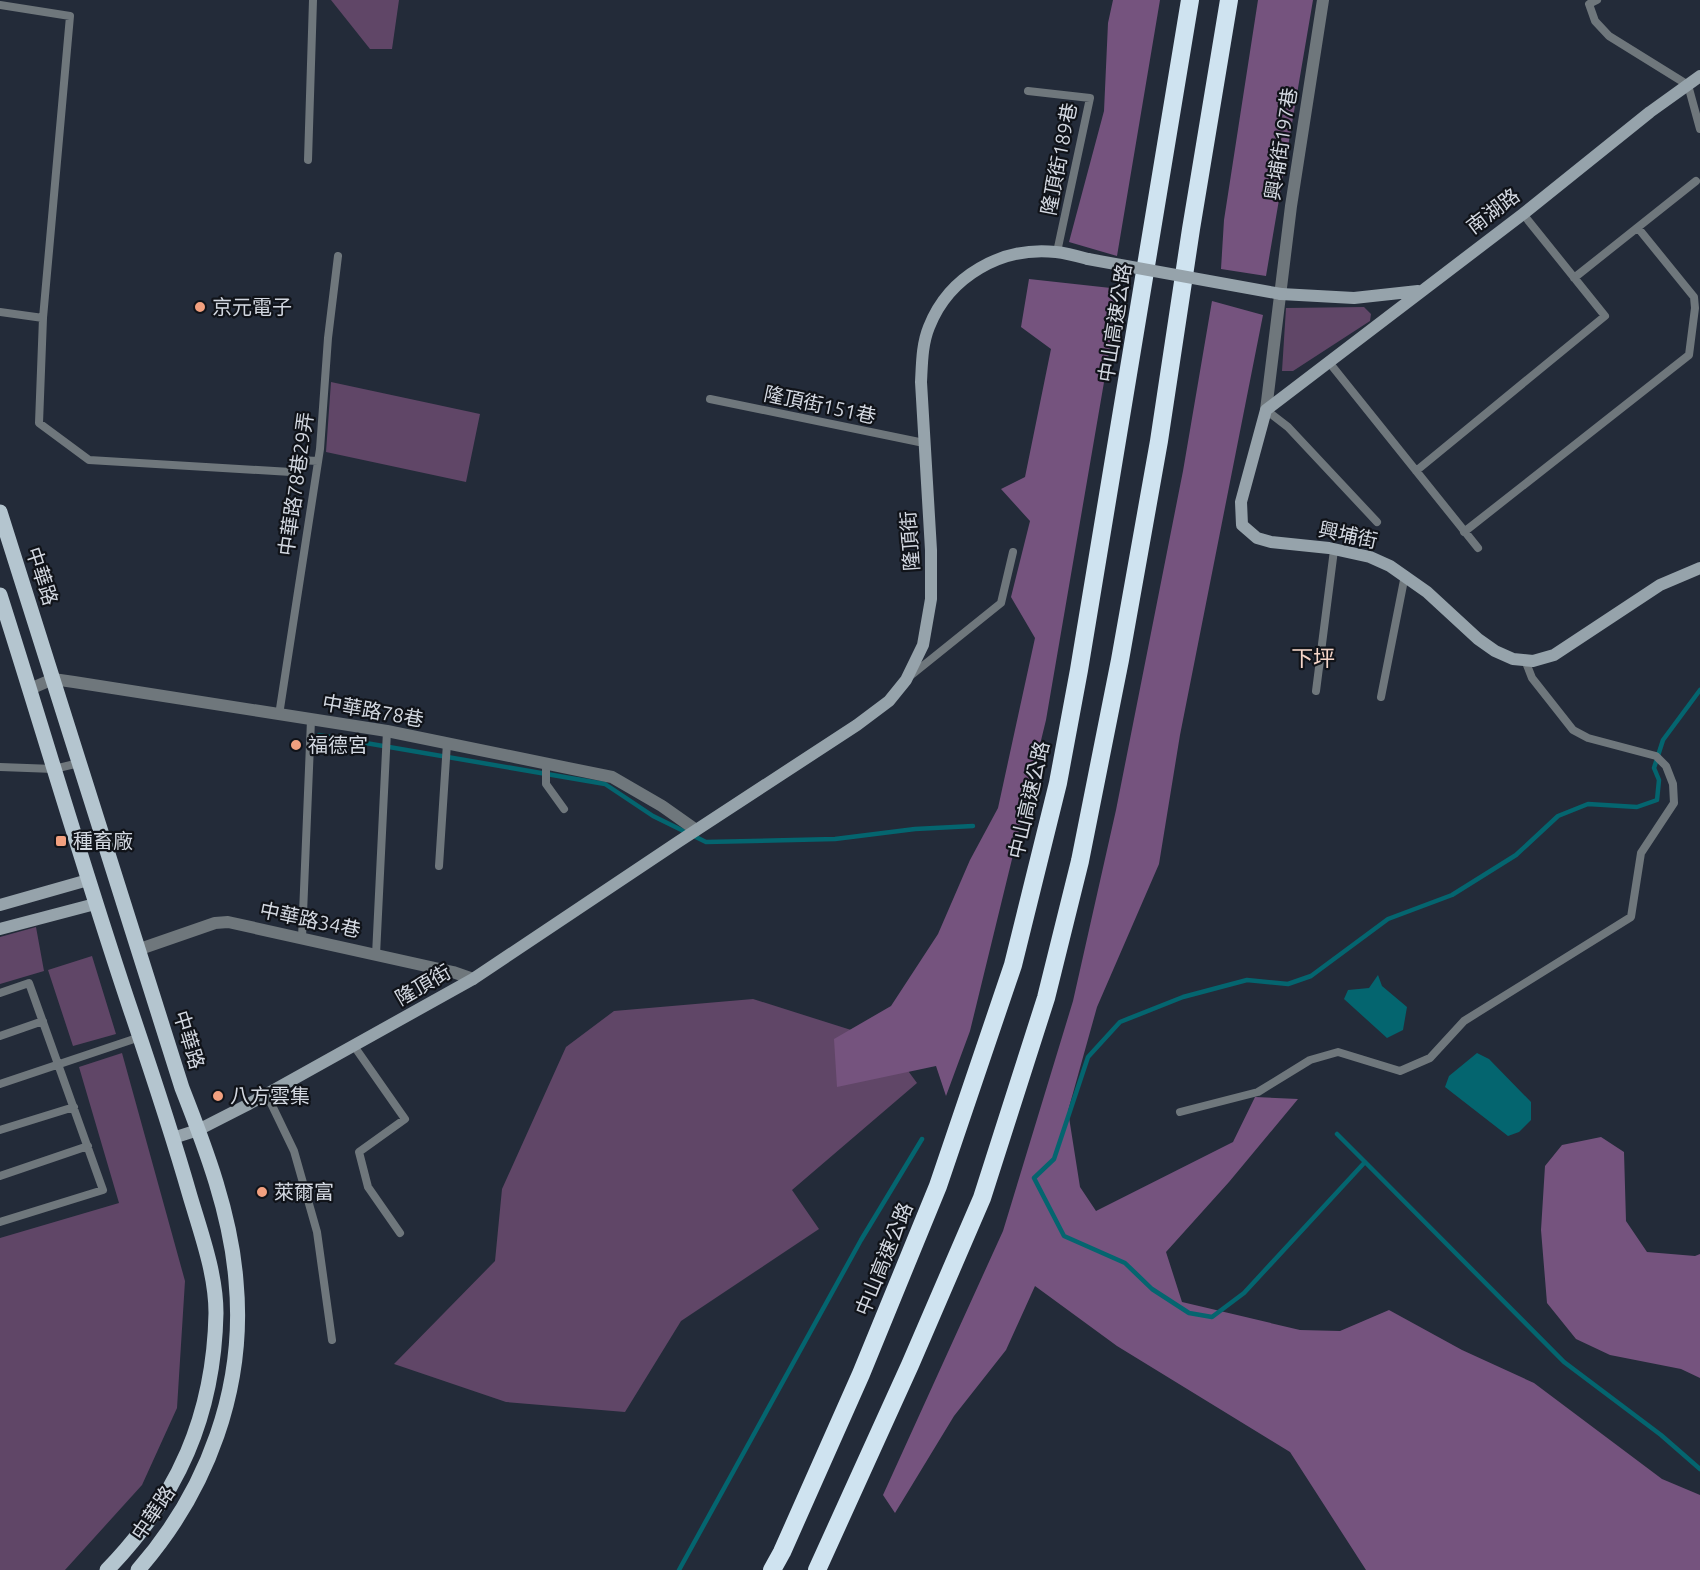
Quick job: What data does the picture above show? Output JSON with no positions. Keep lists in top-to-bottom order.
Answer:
{
  "streets": {
    "highway": ["中山高速公路"],
    "main road": ["中華路"],
    "street": [
      "興埔街197巷",
      "南湖路",
      "興埔街",
      "隆頂街",
      "中華路78巷",
      "中華路34巷"
    ],
    "lane": ["隆頂街189巷", "隆頂街151巷", "中華路78巷29弄"]
  },
  "crossings": [
    ["興埔街197巷", "興埔街"],
    ["興埔街197巷", "隆頂街"],
    ["隆頂街189巷", "隆頂街"],
    ["南湖路", "興埔街"],
    ["隆頂街151巷", "隆頂街"],
    ["中華路78巷29弄", "中華路78巷"],
    ["興埔街", "隆頂街"],
    ["隆頂街", "中華路"],
    ["隆頂街", "中華路78巷"],
    ["隆頂街", "中華路34巷"],
    ["中華路", "中華路78巷"],
    ["中華路", "中華路34巷"]
  ],
  "districts": ["下坪"],
  "places": {
    "other": [
      "京元電子",
      "福德宮",
      "八方雲集",
      "萊爾富"
    ],
    "transit": ["種畜廠"]
  }
}
